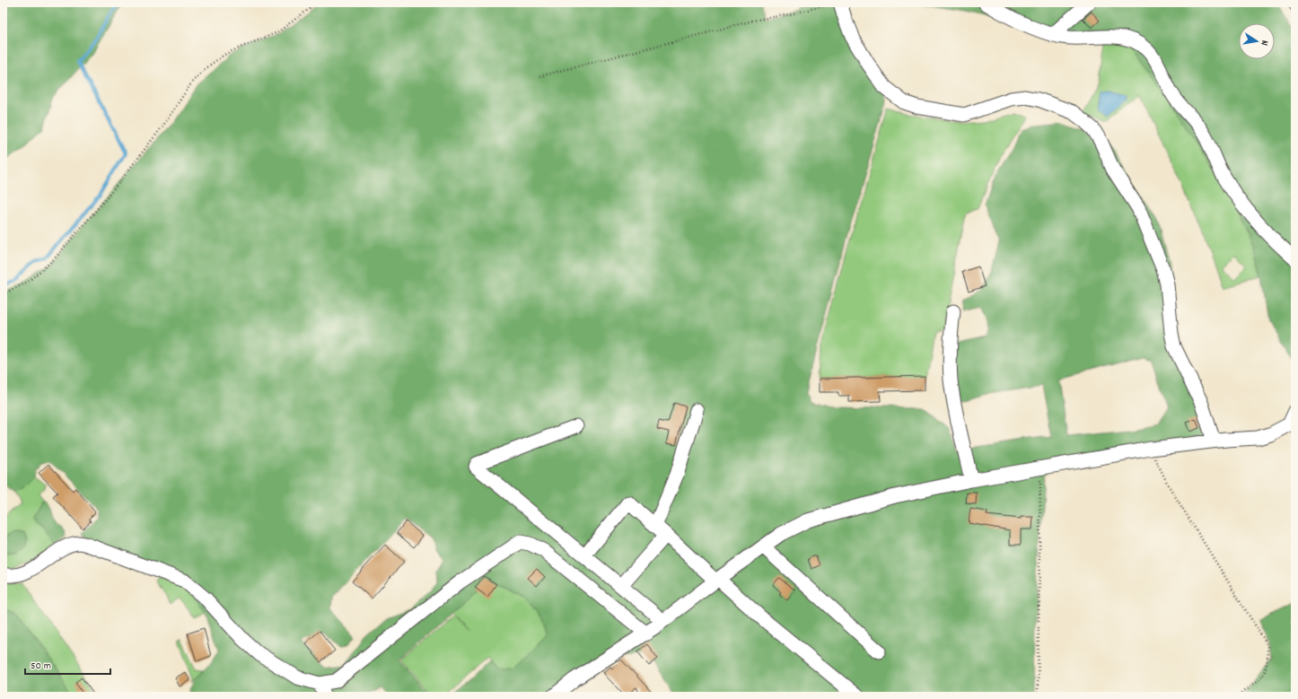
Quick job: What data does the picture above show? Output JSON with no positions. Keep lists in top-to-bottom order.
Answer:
{
  "scale_bar": "50 m",
  "north": "right"
}
